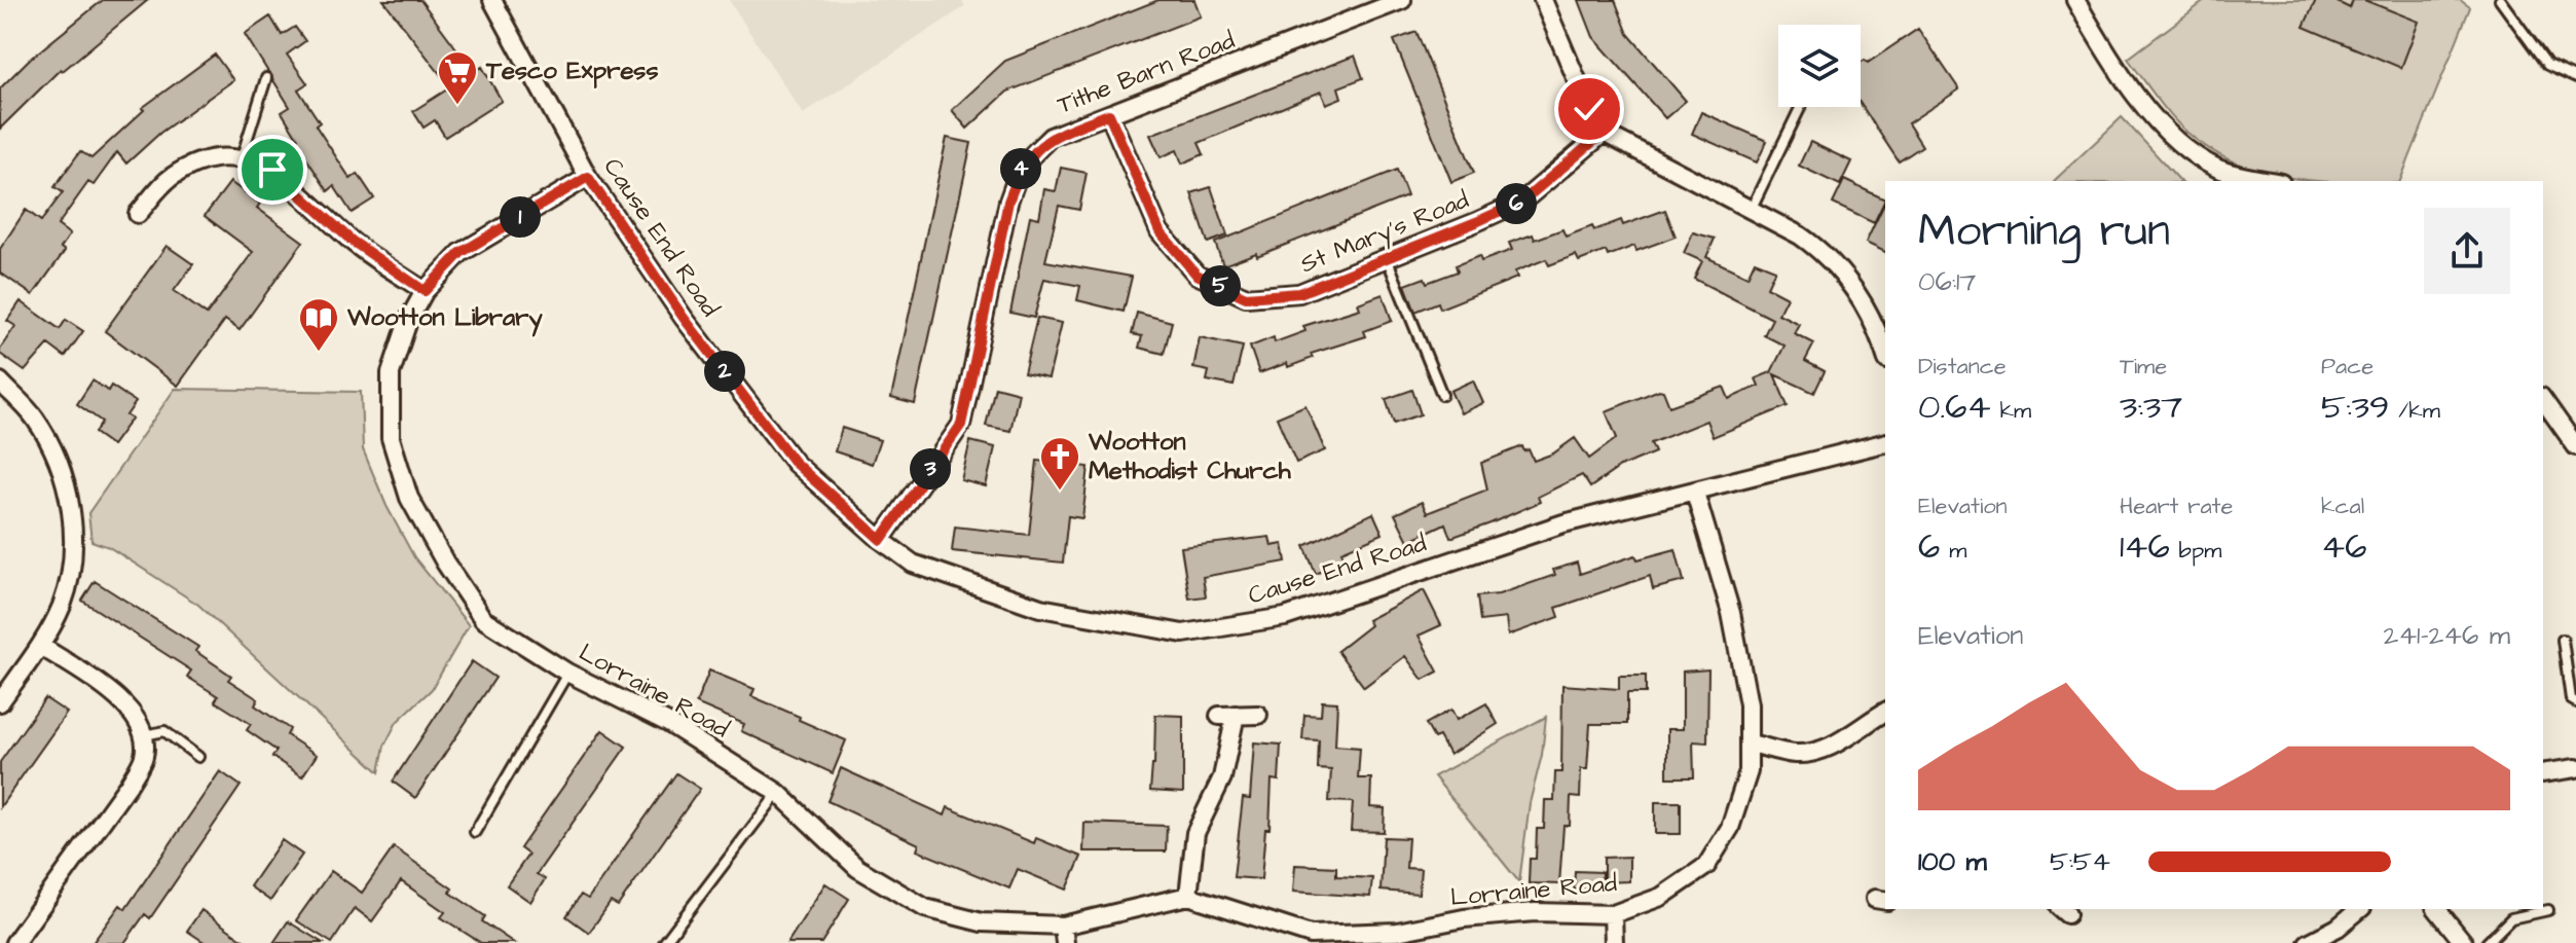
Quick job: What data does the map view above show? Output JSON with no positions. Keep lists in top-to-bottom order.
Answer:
{
  "streets": {
    "street": [
      "Tithe Barn Road",
      "St Mary's Road",
      "Cause End Road",
      "Lorraine Road"
    ]
  },
  "crossings": [
    ["Tithe Barn Road", "St Mary's Road"],
    ["Tithe Barn Road", "Cause End Road"],
    ["Cause End Road", "Lorraine Road"]
  ],
  "places": {
    "supermarket": ["Tesco Express"],
    "library": ["Wootton Library"],
    "church": ["Wootton Methodist Church"]
  },
  "page": {
    "pins": [
      "4",
      "6",
      "1",
      "5",
      "2",
      "3"
    ],
    "heading": ["Morning run", "06:17"],
    "stats": [
      ["Distance", "0.64 km"],
      ["Time", "3:37"],
      ["Pace", "5:39 /km"],
      ["Elevation", "6 m"],
      ["Heart rate", "146 bpm"],
      ["kcal", "46"]
    ],
    "chart": ["Elevation", "241–246 m"],
    "list": [
      {
        "name": "100 m",
        "note": "5:54"
      }
    ]
  }
}
